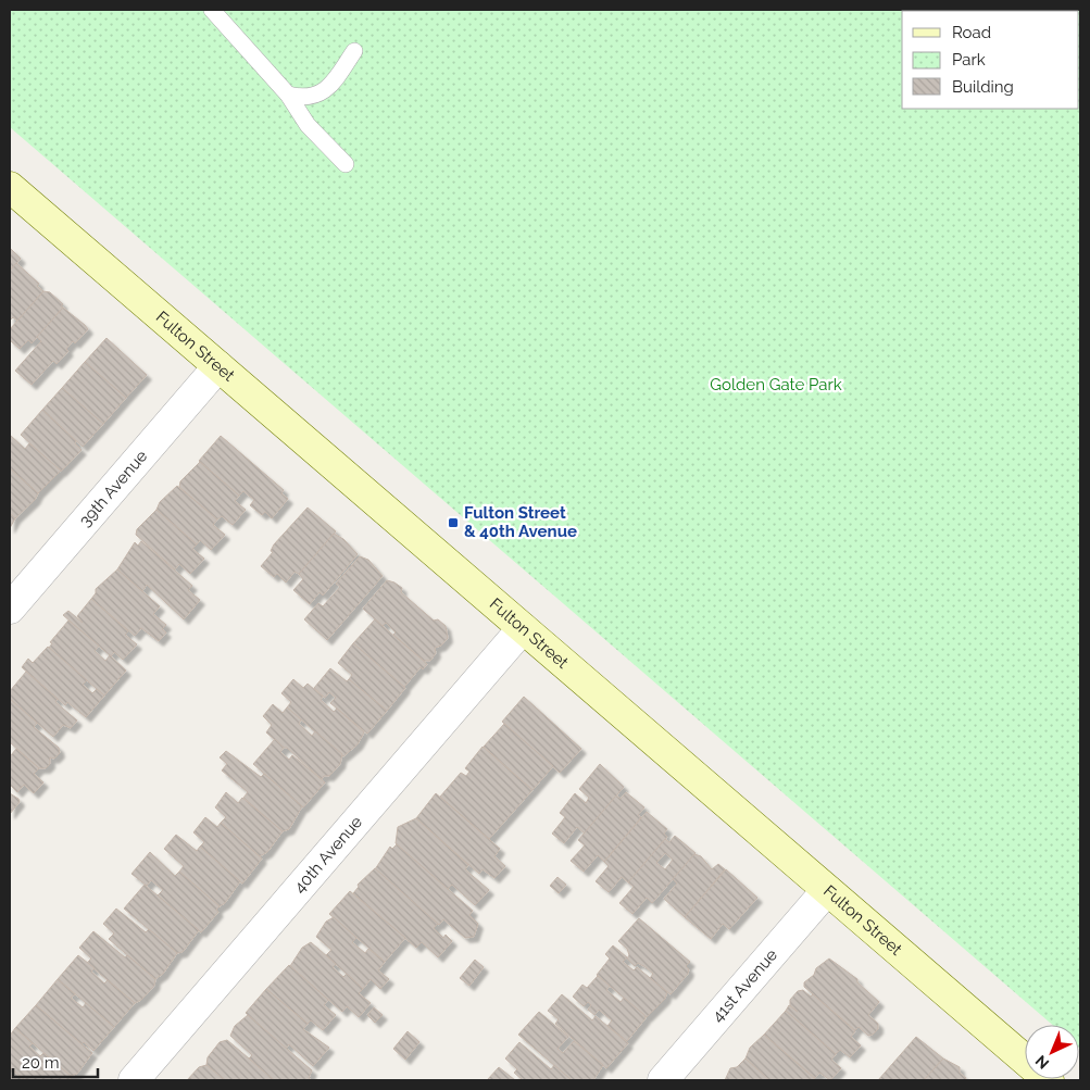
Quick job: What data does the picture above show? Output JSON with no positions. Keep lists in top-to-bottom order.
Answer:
{
  "streets": {
    "main road": ["Fulton Street"],
    "street": ["39th Avenue", "40th Avenue", "41st Avenue"]
  },
  "crossings": [
    ["Fulton Street", "39th Avenue"],
    ["Fulton Street", "40th Avenue"],
    ["Fulton Street", "41st Avenue"]
  ],
  "parks": ["Golden Gate Park"],
  "places": {
    "transit": ["Fulton Street & 40th Avenue"]
  },
  "legend": ["Road", "Park", "Building"],
  "scale_bar": "20 m",
  "north": "bottom left"
}
